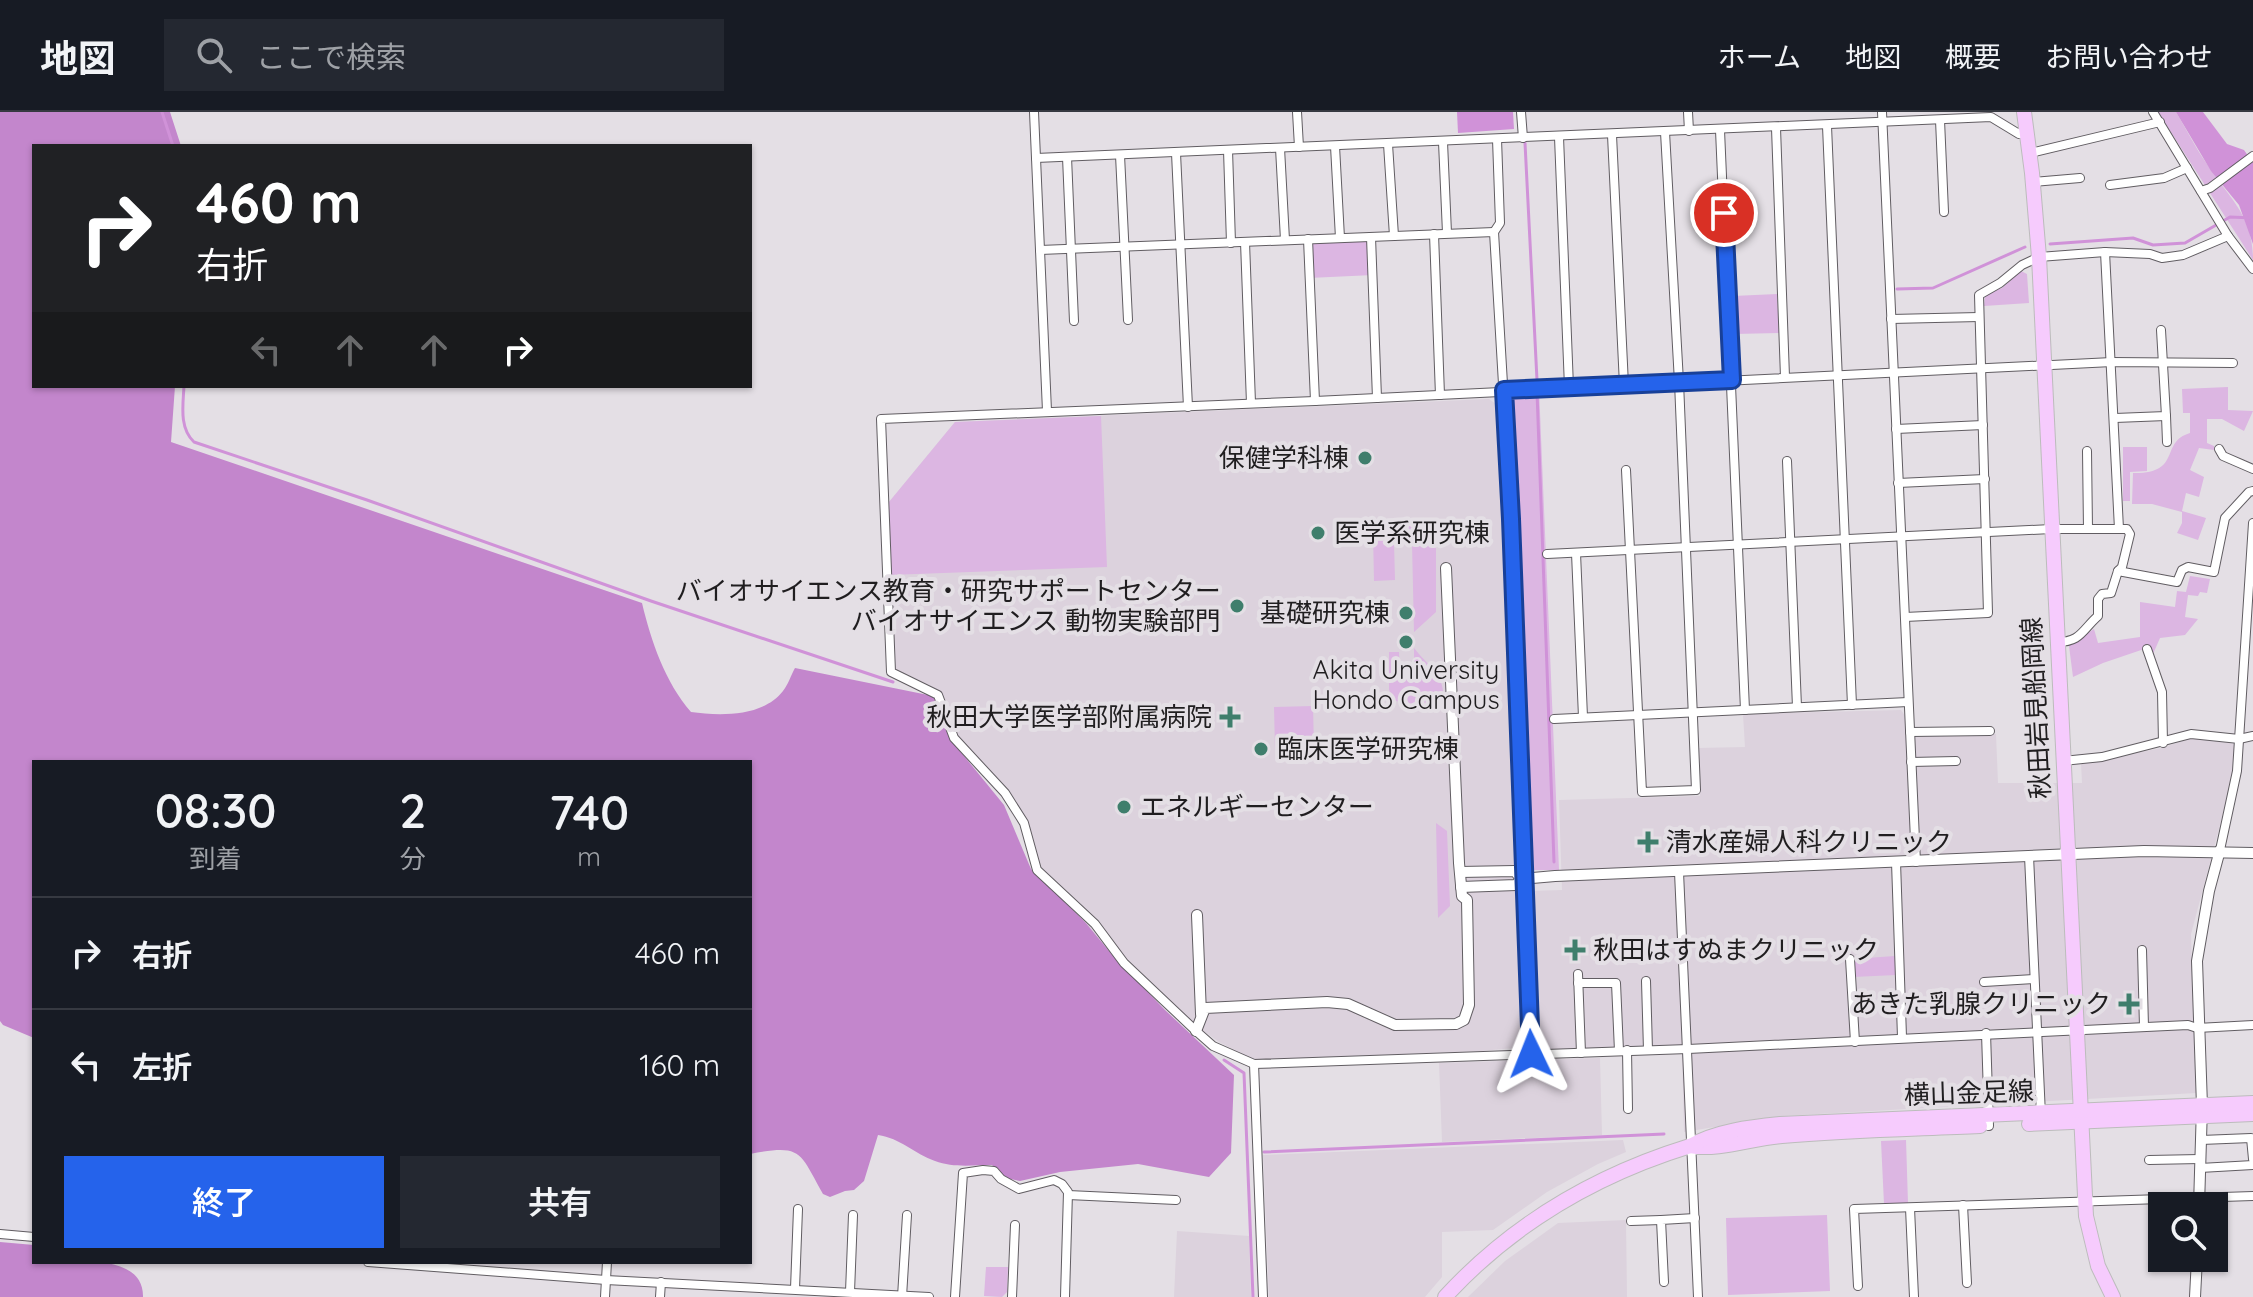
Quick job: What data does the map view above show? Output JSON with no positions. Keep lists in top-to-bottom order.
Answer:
{
  "streets": {
    "main road": ["秋田岩見船岡線", "横山金足線"]
  },
  "crossings": [
    ["秋田岩見船岡線", "横山金足線"]
  ],
  "places": {
    "other": [
      "保健学科棟",
      "医学系研究棟",
      "バイオサイエンス教育・研究サポートセンター バイオサイエンス 動物実験部門",
      "基礎研究棟",
      "Akita University Hondo Campus",
      "臨床医学研究棟",
      "エネルギーセンター"
    ],
    "health": [
      "秋田大学医学部附属病院",
      "清水産婦人科クリニック",
      "秋田はすぬまクリニック",
      "あきた乳腺クリニック"
    ]
  },
  "page": {
    "header": "地図",
    "search": "ここで検索",
    "nav": [
      "ホーム",
      "地図",
      "概要",
      "お問い合わせ"
    ],
    "turn": ["460 m", "右折"],
    "eta": [
      "08:30",
      "到着",
      "2",
      "分",
      "740",
      "m"
    ],
    "list": [
      {
        "name": "右折",
        "value": "460 m"
      },
      {
        "name": "左折",
        "value": "160 m"
      }
    ],
    "buttons": ["終了", "共有"]
  }
}
